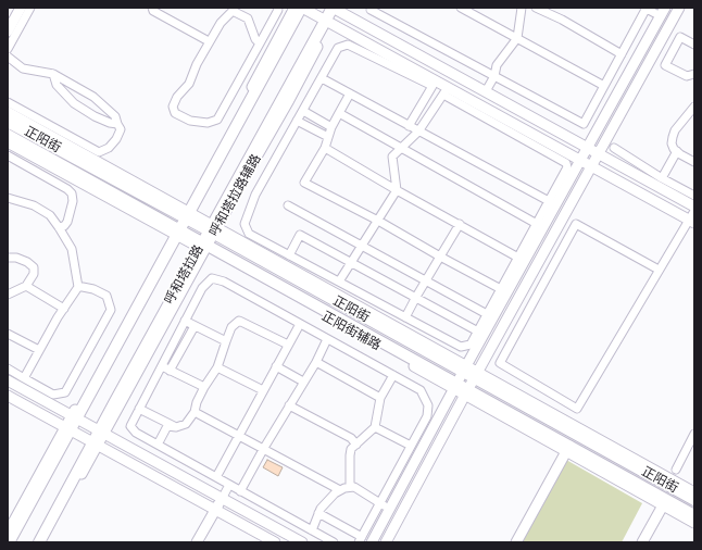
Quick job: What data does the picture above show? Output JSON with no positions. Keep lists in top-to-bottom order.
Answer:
{
  "streets": {
    "main road": ["正阳街", "呼和塔拉路"]
  },
  "crossings": [
    ["正阳街", "呼和塔拉路"]
  ]
}
